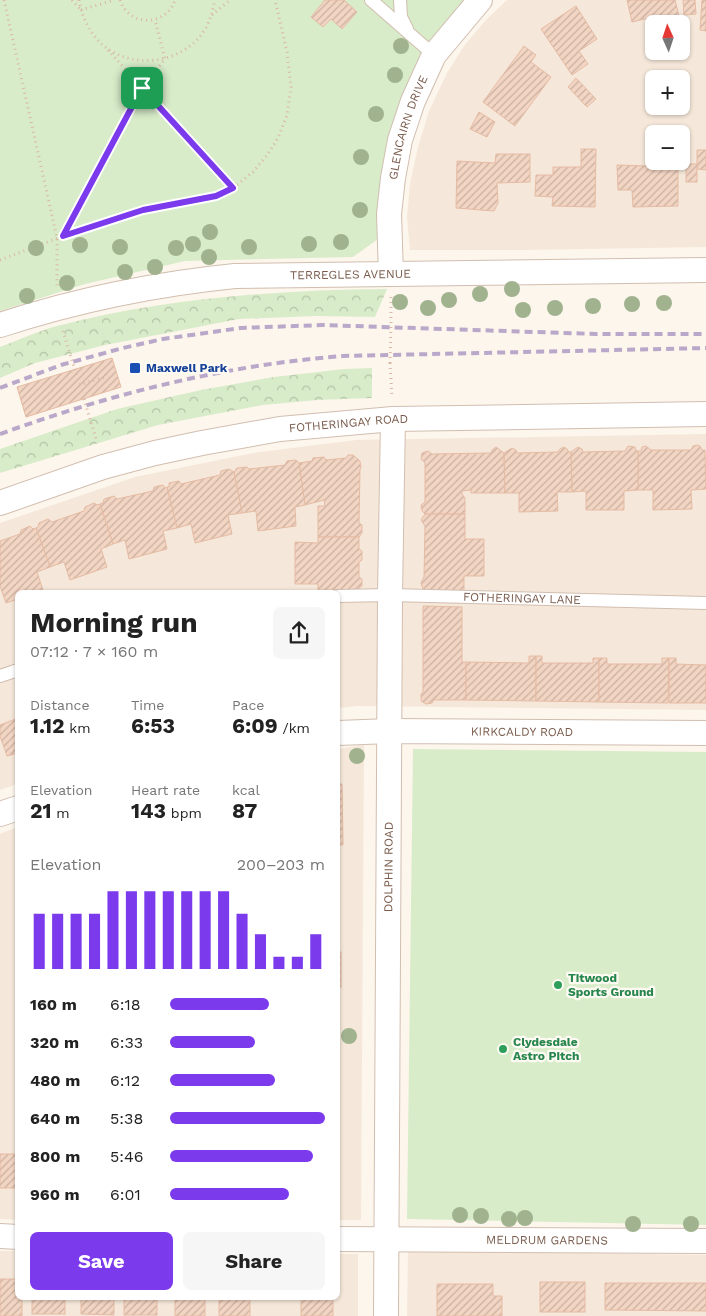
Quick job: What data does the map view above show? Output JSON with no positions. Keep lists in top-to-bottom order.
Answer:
{
  "streets": {
    "street": [
      "GLENCAIRN DRIVE",
      "TERREGLES AVENUE",
      "FOTHERINGAY ROAD",
      "KIRKCALDY ROAD",
      "DOLPHIN ROAD",
      "MELDRUM GARDENS"
    ],
    "lane": ["FOTHERINGAY LANE"]
  },
  "crossings": [
    ["GLENCAIRN DRIVE", "TERREGLES AVENUE"],
    ["FOTHERINGAY ROAD", "DOLPHIN ROAD"],
    ["FOTHERINGAY LANE", "DOLPHIN ROAD"],
    ["KIRKCALDY ROAD", "DOLPHIN ROAD"],
    ["DOLPHIN ROAD", "MELDRUM GARDENS"]
  ],
  "places": {
    "transit": ["Maxwell Park"],
    "other": ["Titwood Sports Ground", "Clydesdale Astro Pitch"]
  },
  "north": "top",
  "page": {
    "map_buttons": ["+", "−"],
    "heading": ["Morning run", "07:12 · 7 × 160 m"],
    "stats": [
      ["Distance", "1.12 km"],
      ["Time", "6:53"],
      ["Pace", "6:09 /km"],
      ["Elevation", "21 m"],
      ["Heart rate", "143 bpm"],
      ["kcal", "87"]
    ],
    "chart": ["Elevation", "200–203 m"],
    "list": [
      {
        "name": "160 m",
        "note": "6:18"
      },
      {
        "name": "320 m",
        "note": "6:33"
      },
      {
        "name": "480 m",
        "note": "6:12"
      },
      {
        "name": "640 m",
        "note": "5:38"
      },
      {
        "name": "800 m",
        "note": "5:46"
      },
      {
        "name": "960 m",
        "note": "6:01"
      }
    ],
    "buttons": ["Save", "Share"]
  }
}
